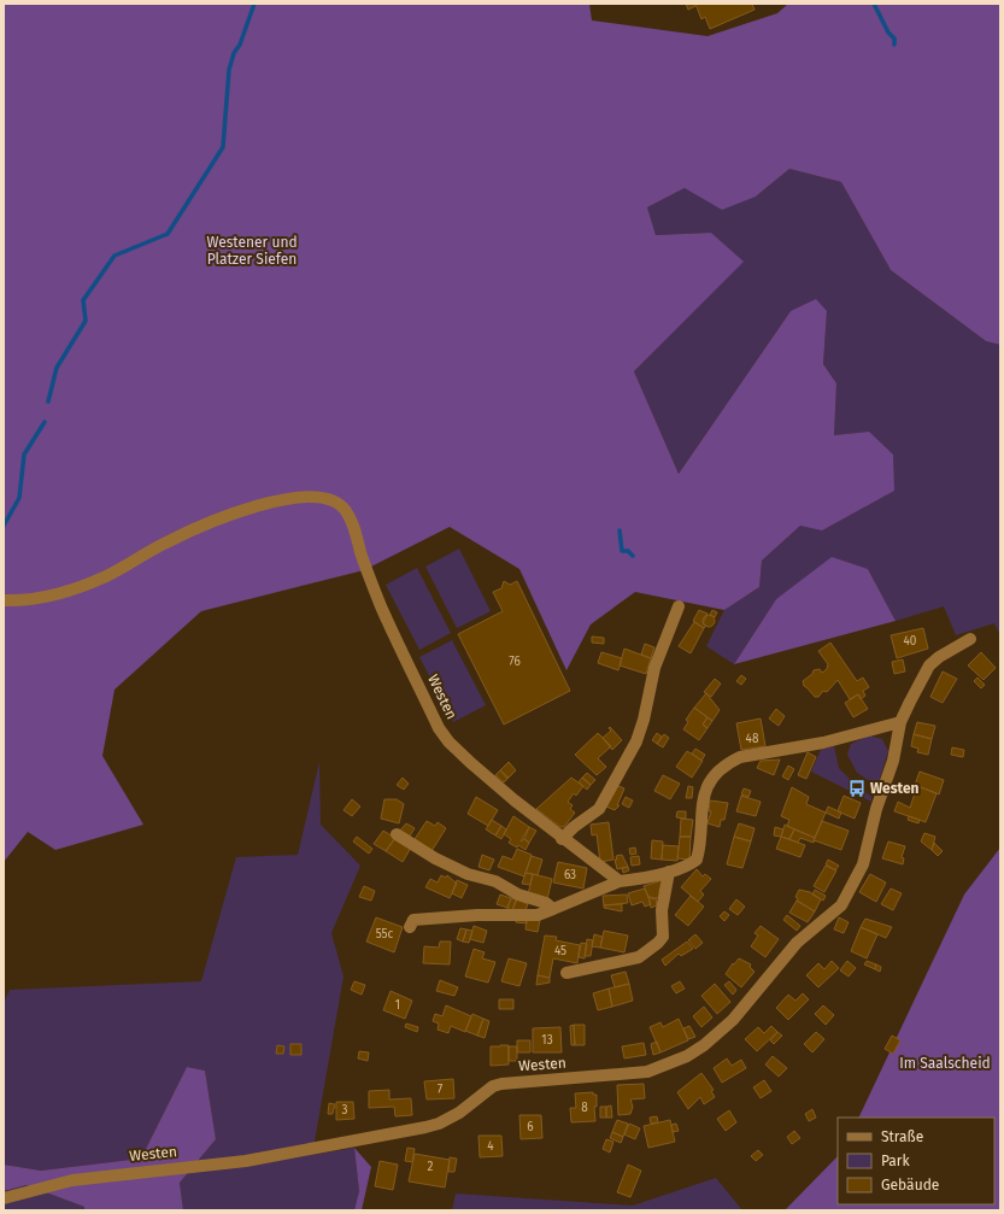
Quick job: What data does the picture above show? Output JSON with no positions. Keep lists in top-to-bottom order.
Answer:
{
  "streets": {
    "street": ["Westen"]
  },
  "parks": ["Westener und Platzer Siefen", "Im Saalscheid"],
  "places": {
    "bus stop": ["Westen"]
  },
  "house_numbers": [
    "40",
    "76",
    "48",
    "63",
    "55c",
    "45",
    "1",
    "13",
    "7",
    "8",
    "3",
    "6",
    "4",
    "2"
  ],
  "legend": ["Straße", "Park", "Gebäude"]
}
